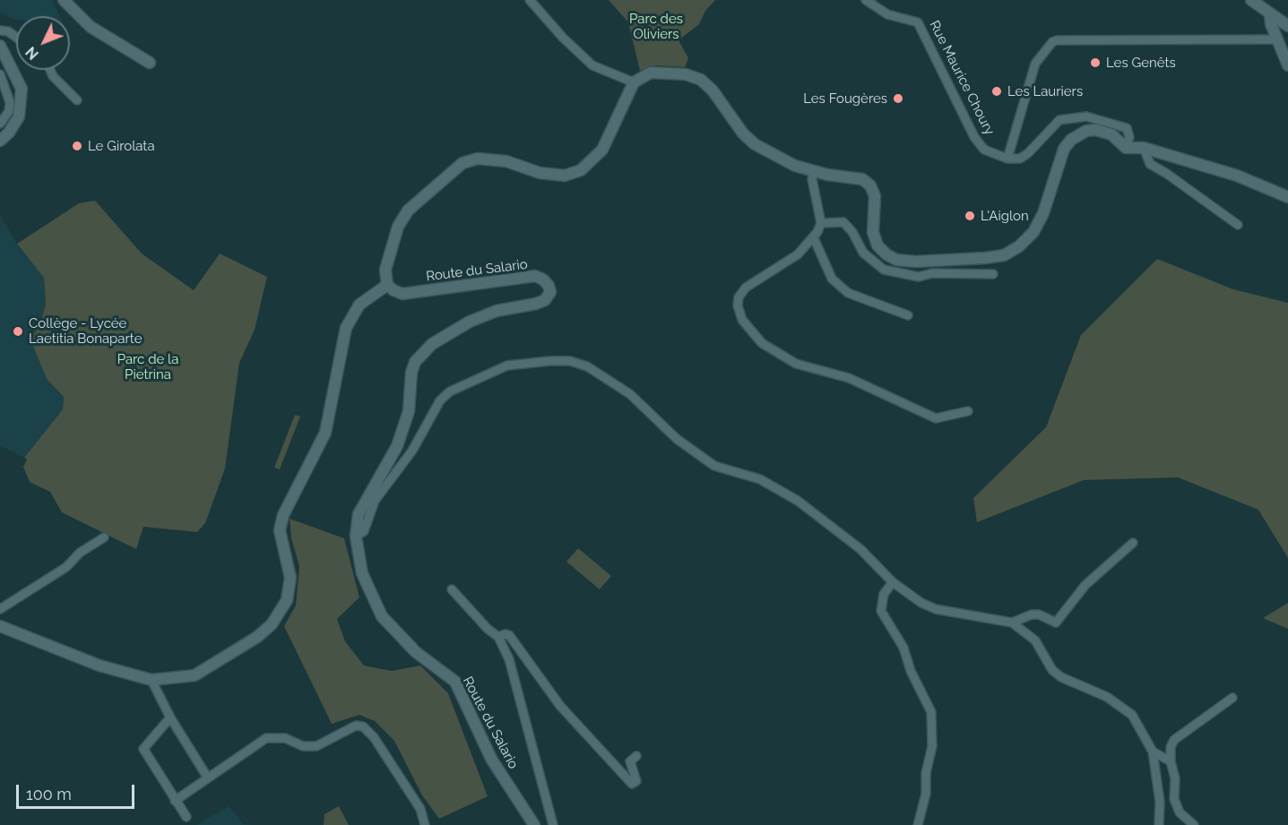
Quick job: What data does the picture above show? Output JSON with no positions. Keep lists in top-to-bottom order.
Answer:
{
  "streets": {
    "main road": ["Route du Salario"],
    "street": ["Rue Maurice Choury"]
  },
  "parks": ["Parc des Oliviers", "Parc de la Pietrina"],
  "places": [
    "Les Genêts",
    "Les Lauriers",
    "Les Fougères",
    "Le Girolata",
    "L'Aiglon",
    "Collège - Lycée Laetitia Bonaparte"
  ],
  "scale_bar": "100 m",
  "north": "bottom left"
}
